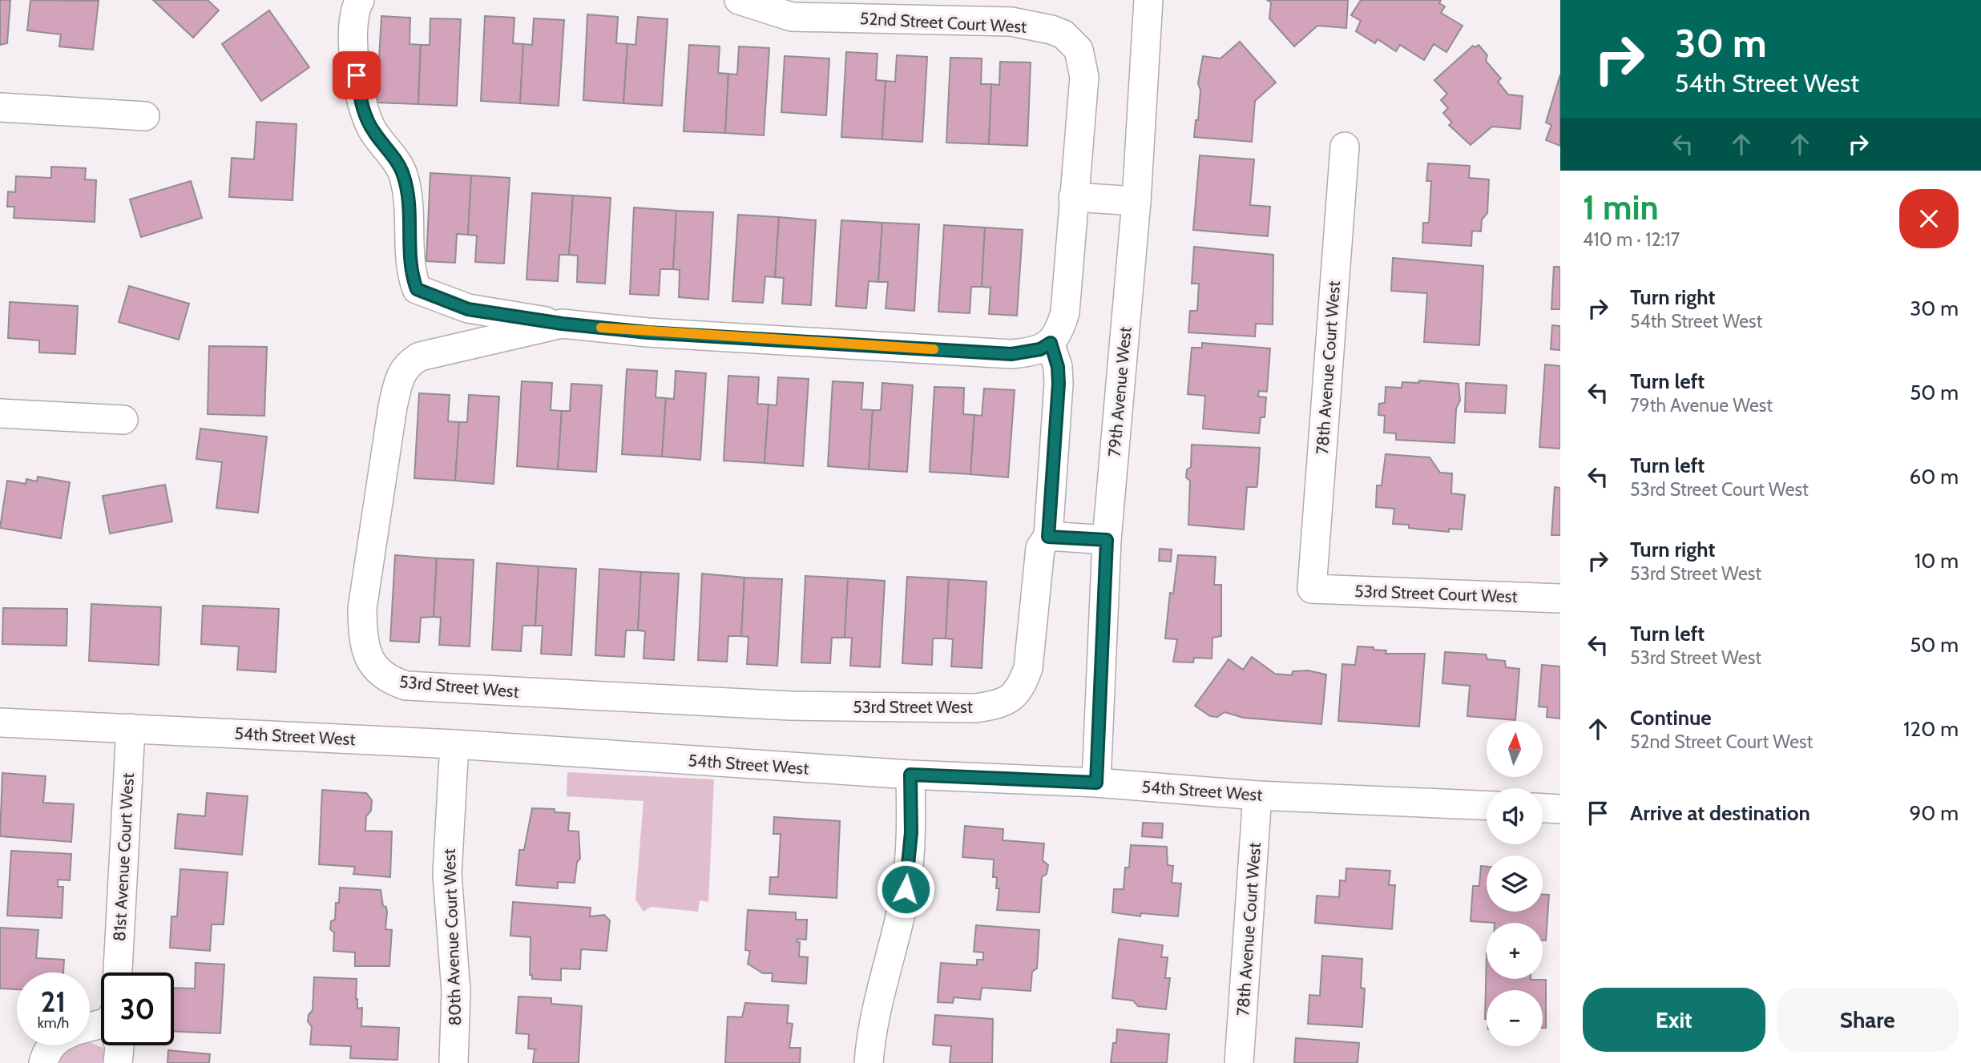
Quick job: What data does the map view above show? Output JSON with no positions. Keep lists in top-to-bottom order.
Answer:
{
  "streets": {
    "street": [
      "52nd Street Court West",
      "78th Avenue Court West",
      "79th Avenue West",
      "53rd Street Court West",
      "53rd Street West",
      "54th Street West",
      "81st Avenue Court West",
      "80th Avenue Court West"
    ]
  },
  "crossings": [
    ["52nd Street Court West", "53rd Street West"],
    ["78th Avenue Court West", "53rd Street Court West"],
    ["78th Avenue Court West", "54th Street West"],
    ["79th Avenue West", "54th Street West"],
    ["54th Street West", "81st Avenue Court West"],
    ["54th Street West", "80th Avenue Court West"]
  ],
  "north": "top",
  "page": {
    "turn": ["30 m", "54th Street West"],
    "heading": ["1 min", "410 m · 12:17"],
    "list": [
      {
        "name": "Turn right",
        "note": "54th Street West",
        "value": "30 m"
      },
      {
        "name": "Turn left",
        "note": "79th Avenue West",
        "value": "50 m"
      },
      {
        "name": "Turn left",
        "note": "53rd Street Court West",
        "value": "60 m"
      },
      {
        "name": "Turn right",
        "note": "53rd Street West",
        "value": "10 m"
      },
      {
        "name": "Turn left",
        "note": "53rd Street West",
        "value": "50 m"
      },
      {
        "name": "Continue",
        "note": "52nd Street Court West",
        "value": "120 m"
      },
      {
        "name": "Arrive at destination",
        "value": "90 m"
      }
    ],
    "map_buttons": ["+", "−"],
    "speed": "21 km/h",
    "limit": "30",
    "buttons": ["Exit", "Share"]
  }
}
